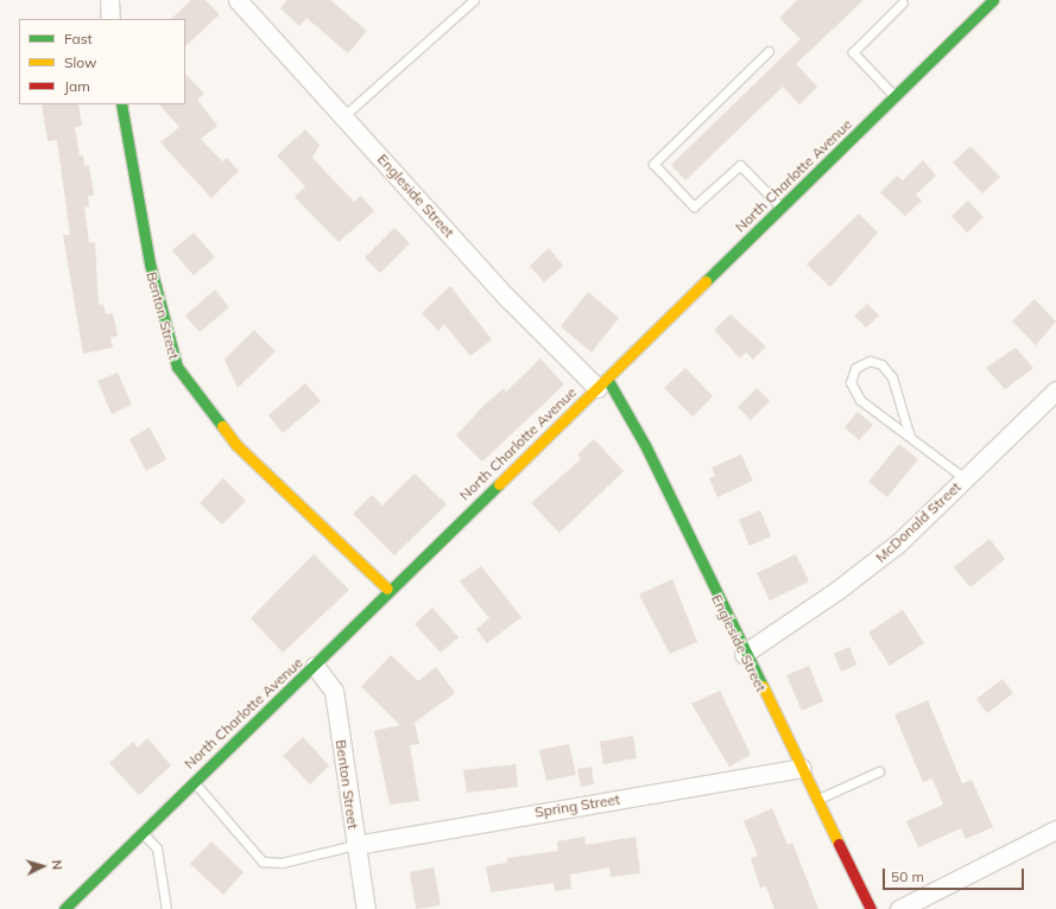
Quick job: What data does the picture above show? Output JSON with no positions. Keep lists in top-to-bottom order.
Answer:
{
  "streets": {
    "main road": ["North Charlotte Avenue", "Engleside Street", "Benton Street"],
    "street": ["McDonald Street", "Spring Street"]
  },
  "crossings": [
    ["North Charlotte Avenue", "Engleside Street"],
    ["North Charlotte Avenue", "Benton Street"],
    ["Engleside Street", "McDonald Street"],
    ["Engleside Street", "Spring Street"],
    ["Benton Street", "Spring Street"]
  ],
  "legend": ["Fast", "Slow", "Jam"],
  "scale_bar": "50 m",
  "north": "right"
}
